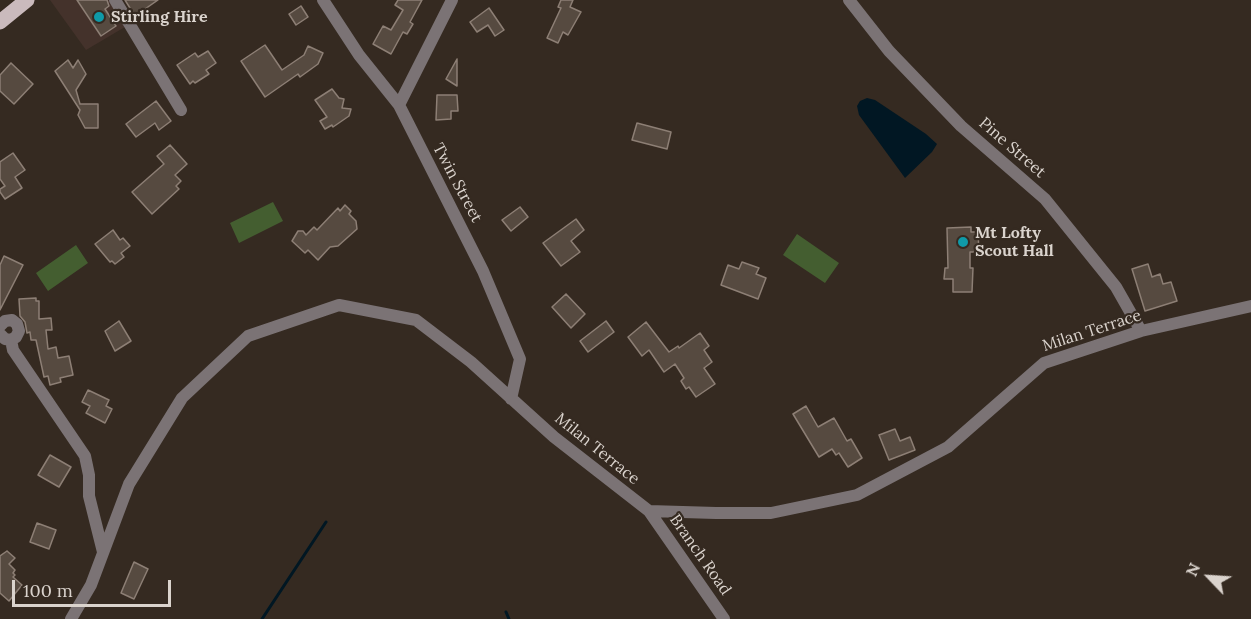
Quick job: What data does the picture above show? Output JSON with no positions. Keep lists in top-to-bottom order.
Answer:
{
  "streets": {
    "street": [
      "Pine Street",
      "Twin Street",
      "Milan Terrace",
      "Branch Road"
    ]
  },
  "crossings": [
    ["Pine Street", "Milan Terrace"],
    ["Twin Street", "Milan Terrace"],
    ["Milan Terrace", "Branch Road"]
  ],
  "places": ["Stirling Hire", "Mt Lofty Scout Hall"],
  "scale_bar": "100 m",
  "north": "top left"
}
